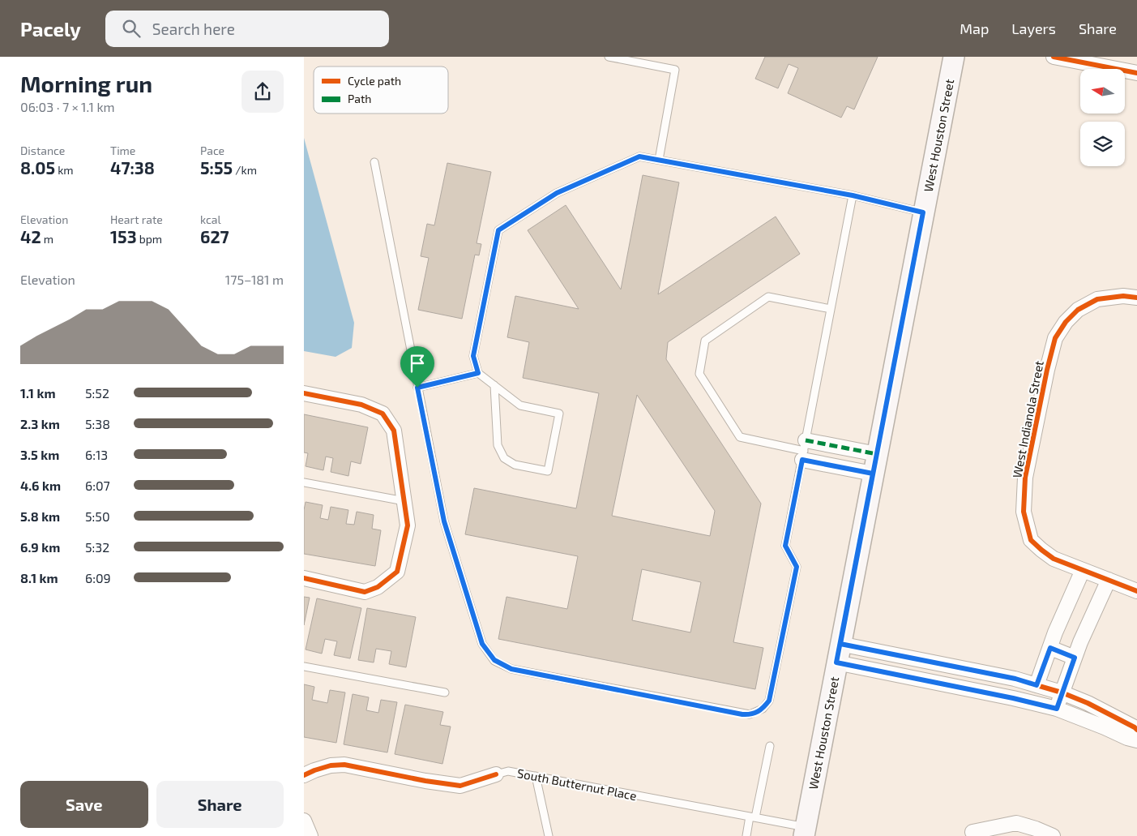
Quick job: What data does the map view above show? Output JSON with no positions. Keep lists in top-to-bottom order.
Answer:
{
  "streets": {
    "main road": ["West Houston Street"],
    "street": ["West Indianola Street", "South Butternut Place"]
  },
  "crossings": [
    ["West Houston Street", "South Butternut Place"]
  ],
  "legend": ["Cycle path", "Path"],
  "north": "left",
  "page": {
    "header": "Pacely",
    "search": "Search here",
    "nav": ["Map", "Layers", "Share"],
    "heading": ["Morning run", "06:03 · 7 × 1.1 km"],
    "stats": [
      ["Distance", "8.05 km"],
      ["Time", "47:38"],
      ["Pace", "5:55 /km"],
      ["Elevation", "42 m"],
      ["Heart rate", "153 bpm"],
      ["kcal", "627"]
    ],
    "chart": ["Elevation", "175–181 m"],
    "list": [
      {
        "name": "1.1 km",
        "note": "5:52"
      },
      {
        "name": "2.3 km",
        "note": "5:38"
      },
      {
        "name": "3.5 km",
        "note": "6:13"
      },
      {
        "name": "4.6 km",
        "note": "6:07"
      },
      {
        "name": "5.8 km",
        "note": "5:50"
      },
      {
        "name": "6.9 km",
        "note": "5:32"
      },
      {
        "name": "8.1 km",
        "note": "6:09"
      }
    ],
    "buttons": ["Save", "Share"]
  }
}
